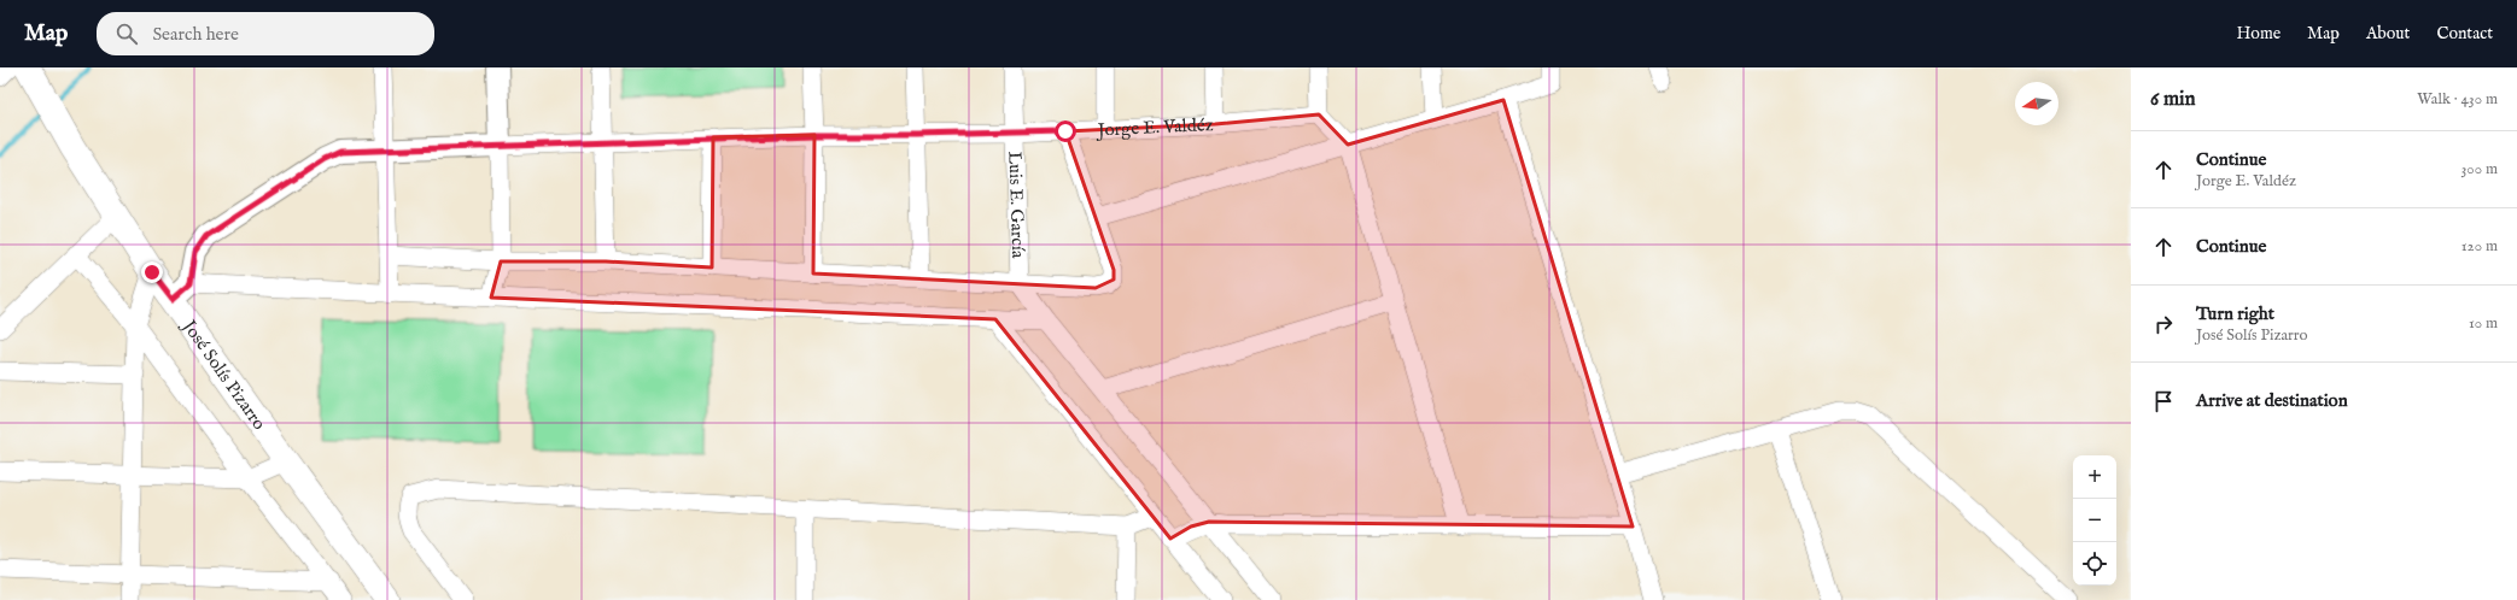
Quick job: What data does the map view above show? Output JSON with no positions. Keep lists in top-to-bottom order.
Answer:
{
  "streets": {
    "main road": ["José Solís Pizarro"],
    "street": ["Jorge E. Valdéz", "Luis E. García"]
  },
  "crossings": [
    ["Jorge E. Valdéz", "Luis E. García"],
    ["Jorge E. Valdéz", "José Solís Pizarro"]
  ],
  "north": "left",
  "page": {
    "header": "Map",
    "search": "Search here",
    "nav": [
      "Home",
      "Map",
      "About",
      "Contact"
    ],
    "heading": ["6 min", "Walk · 430 m"],
    "list": [
      ["Continue", "Jorge E. Valdéz", "300 m"],
      ["Continue", "120 m"],
      ["Turn right", "José Solís Pizarro", "10 m"],
      "Arrive at destination"
    ],
    "map_buttons": ["+", "−"]
  }
}
